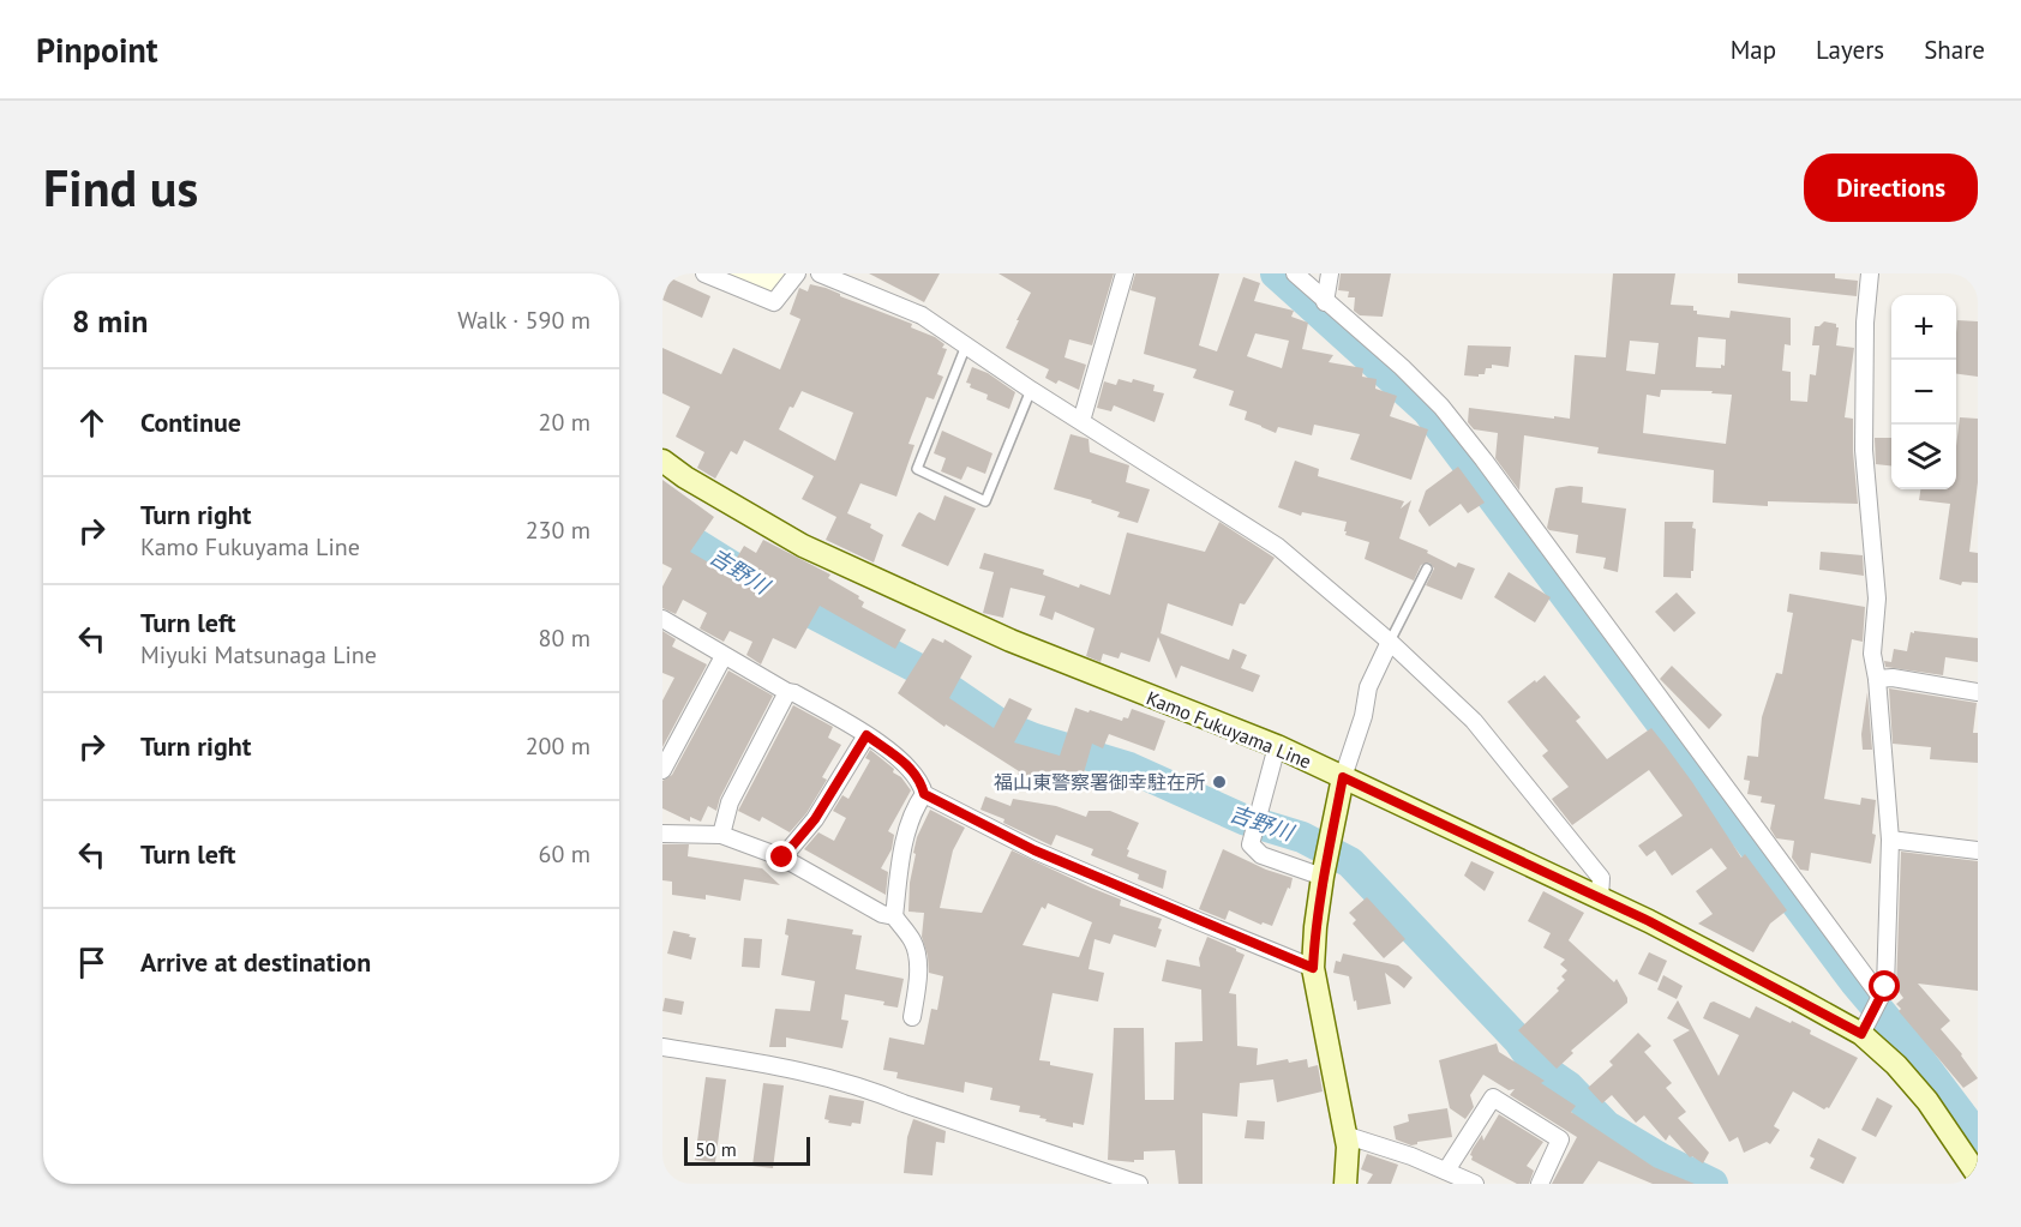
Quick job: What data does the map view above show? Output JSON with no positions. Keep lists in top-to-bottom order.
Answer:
{
  "streets": {
    "main road": ["Kamo Fukuyama Line"]
  },
  "water": ["吉野川"],
  "places": ["福山東警察署御幸駐在所"],
  "scale_bar": "50 m",
  "page": {
    "header": "Pinpoint",
    "nav": ["Map", "Layers", "Share"],
    "buttons": "Directions",
    "title": "Find us",
    "heading": ["8 min", "Walk · 590 m"],
    "map_buttons": ["+", "−"],
    "list": [
      ["Continue", "20 m"],
      ["Turn right", "Kamo Fukuyama Line", "230 m"],
      ["Turn left", "Miyuki Matsunaga Line", "80 m"],
      ["Turn right", "200 m"],
      ["Turn left", "60 m"],
      "Arrive at destination"
    ],
    "scale": "50 m"
  }
}
